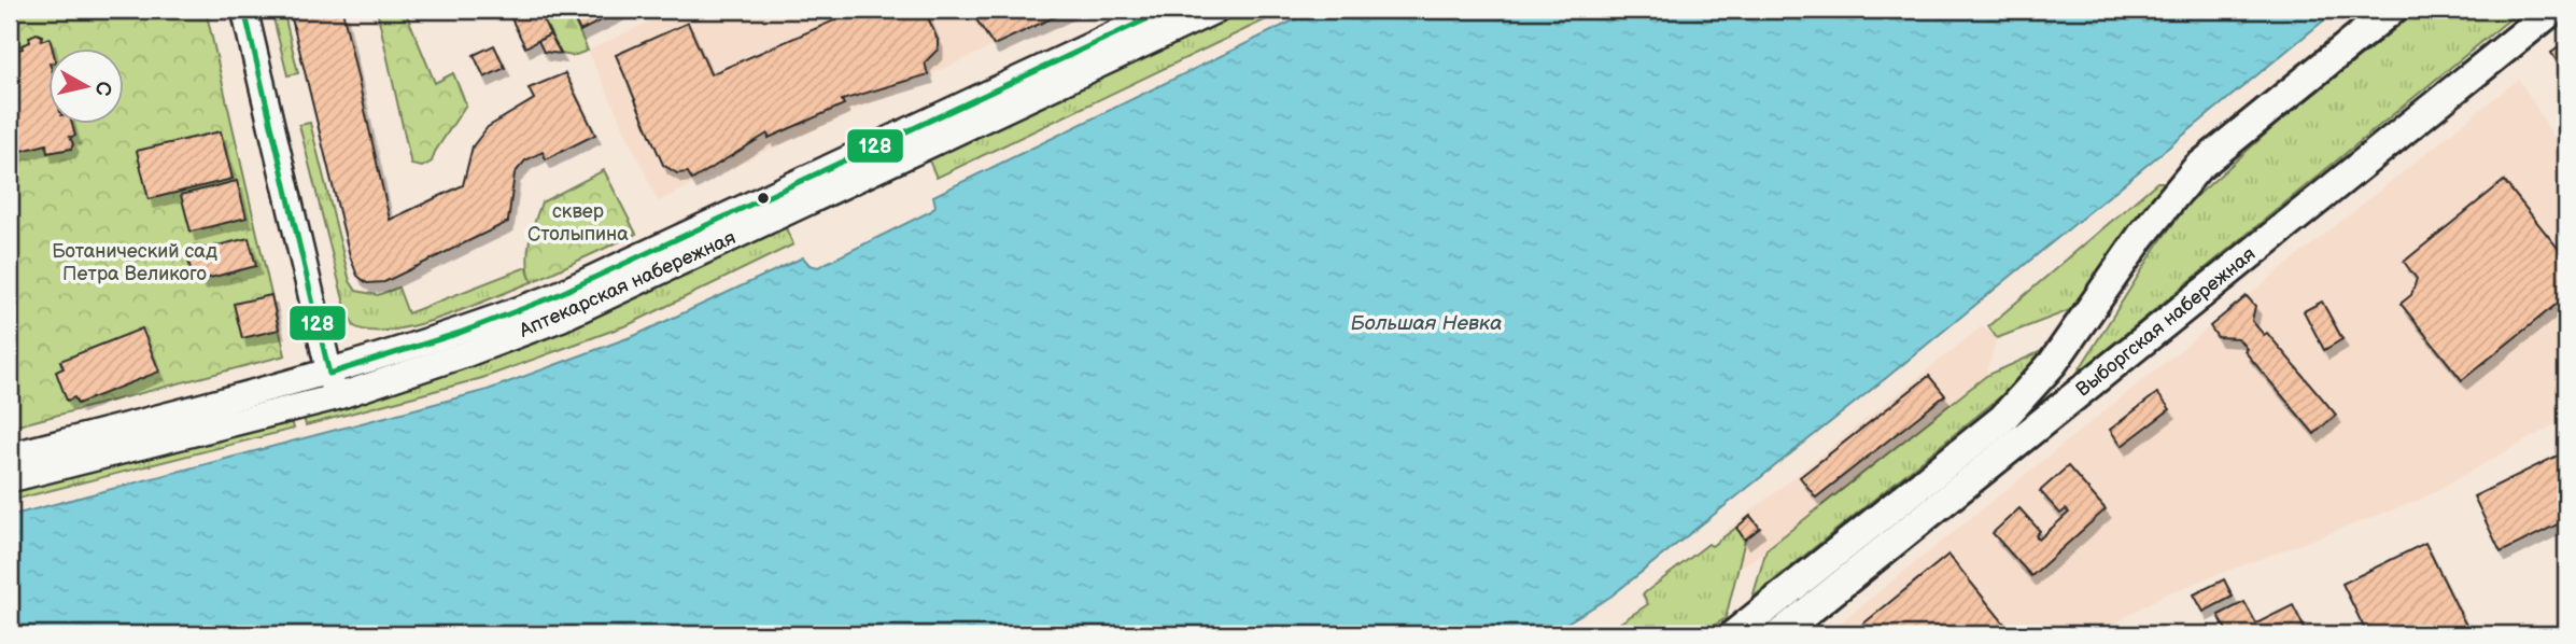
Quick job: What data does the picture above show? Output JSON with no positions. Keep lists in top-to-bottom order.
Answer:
{
  "streets": {
    "main road": ["Выборгская набережная"],
    "street": ["Аптекарская набережная"]
  },
  "water": ["Большая Невка"],
  "parks": ["сквер Столыпина", "Ботанический сад Петра Великого"],
  "lines": ["transit line 128"],
  "north": "right"
}
